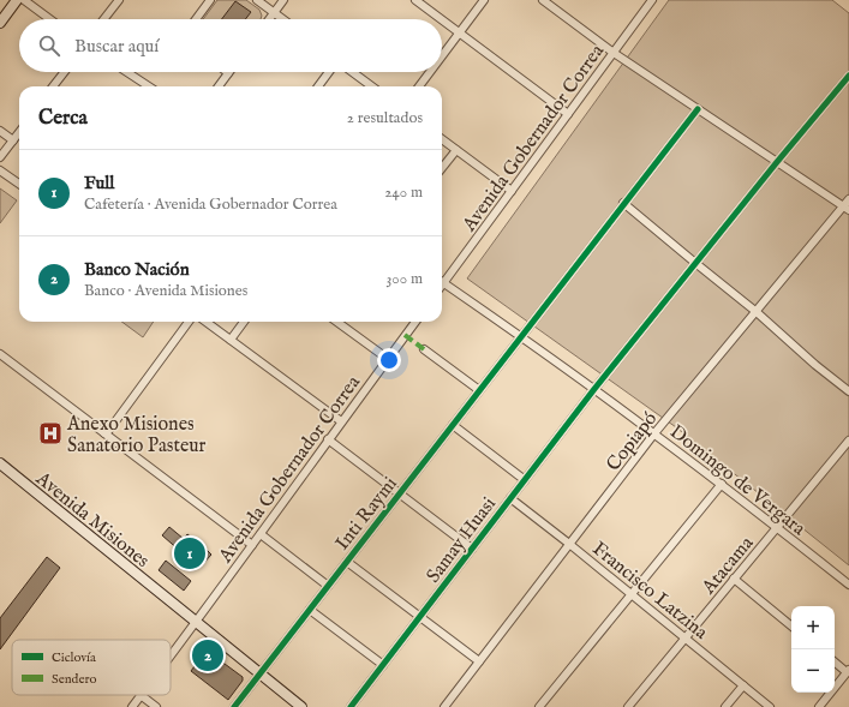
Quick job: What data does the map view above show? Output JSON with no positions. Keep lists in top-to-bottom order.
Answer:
{
  "streets": {
    "main road": ["Avenida Misiones"],
    "street": [
      "Avenida Gobernador Correa",
      "Copiapó",
      "Domingo de Vergara",
      "Inti Raymi",
      "Samay Huasi",
      "Atacama",
      "Francisco Latzina"
    ]
  },
  "crossings": [
    ["Avenida Gobernador Correa", "Avenida Misiones"],
    ["Copiapó", "Domingo de Vergara"],
    ["Copiapó", "Francisco Latzina"],
    ["Domingo de Vergara", "Inti Raymi"],
    ["Domingo de Vergara", "Samay Huasi"],
    ["Domingo de Vergara", "Atacama"],
    ["Inti Raymi", "Avenida Misiones"],
    ["Samay Huasi", "Francisco Latzina"],
    ["Atacama", "Francisco Latzina"]
  ],
  "places": {
    "hospital": ["Anexo Misiones Sanatorio Pasteur"]
  },
  "legend": ["Ciclovía", "Sendero"],
  "page": {
    "search": "Buscar aquí",
    "heading": ["Cerca", "2 resultados"],
    "list": [
      {
        "mark": "1",
        "name": "Full",
        "note": "Cafetería · Avenida Gobernador Correa",
        "value": "240 m"
      },
      {
        "mark": "2",
        "name": "Banco Nación",
        "note": "Banco · Avenida Misiones",
        "value": "300 m"
      }
    ],
    "pins": ["1", "2"],
    "map_buttons": ["+", "−"]
  }
}
